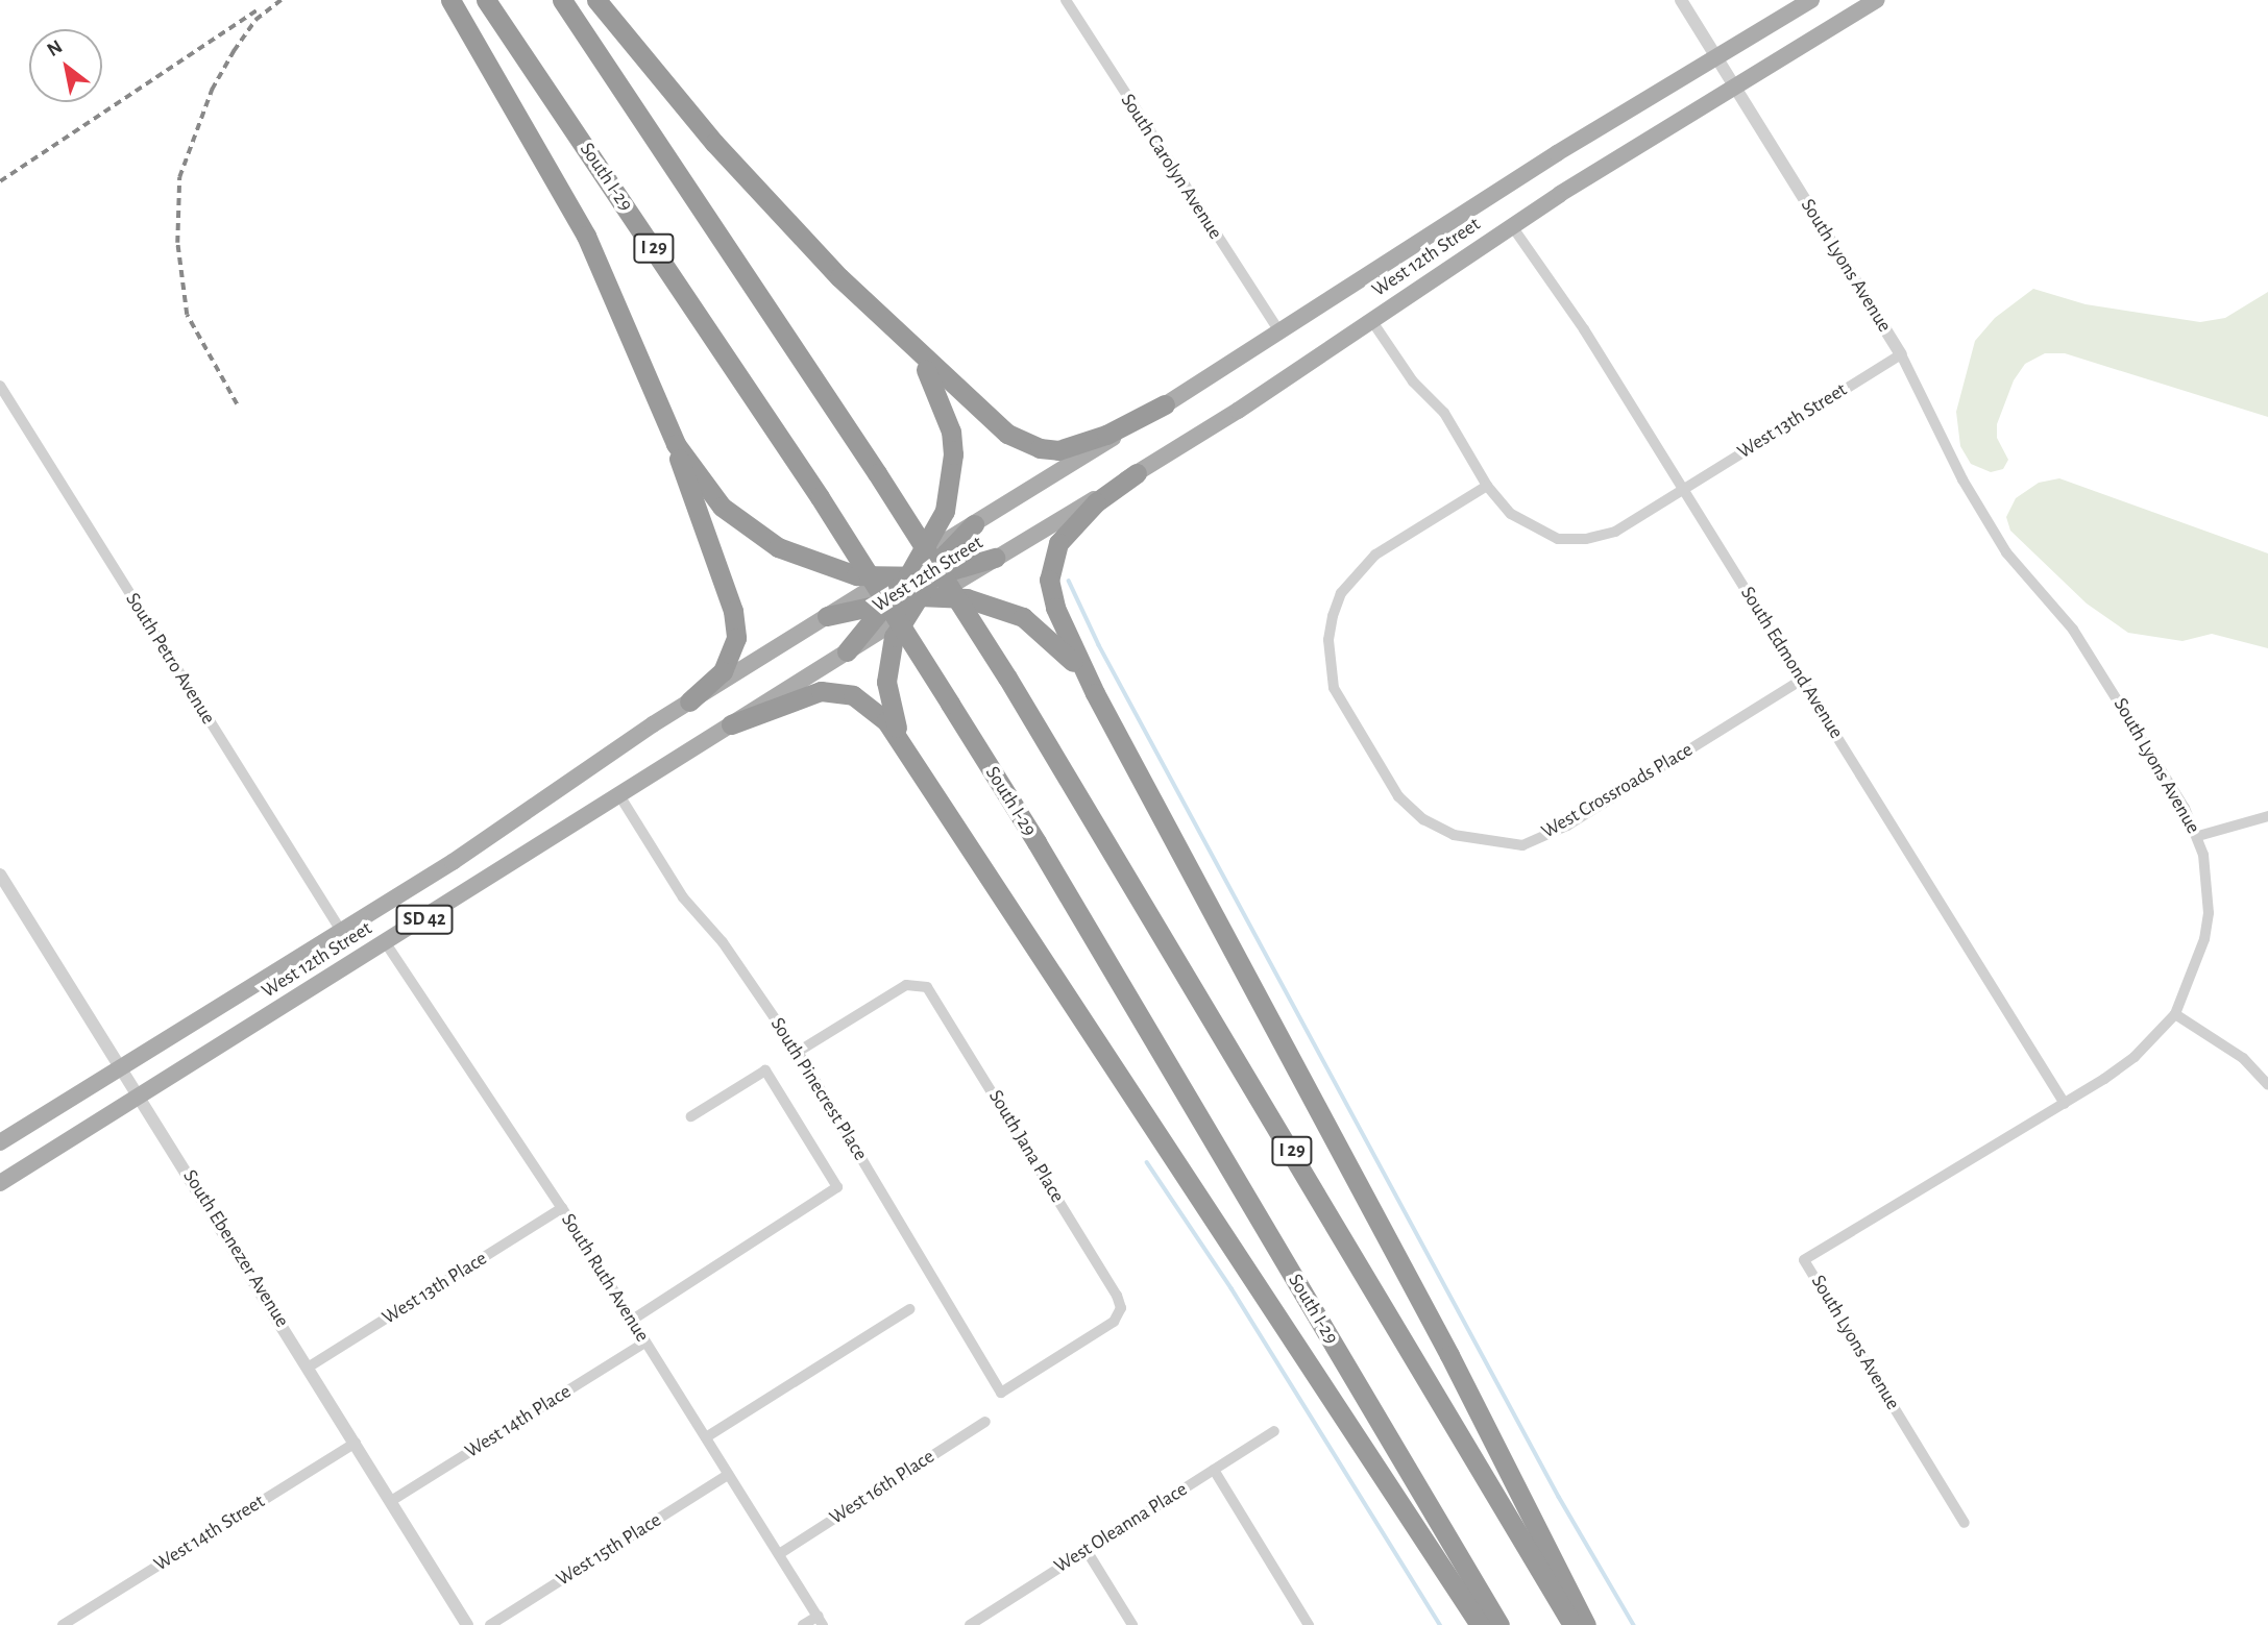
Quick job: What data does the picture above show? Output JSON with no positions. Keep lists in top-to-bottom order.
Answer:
{
  "streets": {
    "highway": ["South I-29", "I 29"],
    "main road": ["West 12th Street", "SD 42"],
    "street": [
      "South Carolyn Avenue",
      "South Lyons Avenue",
      "West 13th Street",
      "South Petro Avenue",
      "South Edmond Avenue",
      "West Crossroads Place",
      "South Pinecrest Place",
      "South Jana Place",
      "South Ebenezer Avenue",
      "South Ruth Avenue",
      "West 13th Place",
      "West 14th Place",
      "West 16th Place",
      "West Oleanna Place",
      "West 14th Street",
      "West 15th Place"
    ]
  },
  "crossings": [
    ["South Carolyn Avenue", "West 12th Street"],
    ["West 12th Street", "South Lyons Avenue"],
    ["West 12th Street", "West 13th Street"],
    ["West 12th Street", "South Petro Avenue"],
    ["West 12th Street", "South Edmond Avenue"],
    ["West 12th Street", "South Pinecrest Place"],
    ["West 12th Street", "South Ebenezer Avenue"],
    ["West 12th Street", "South Ruth Avenue"],
    ["South Lyons Avenue", "West 13th Street"],
    ["South Lyons Avenue", "South Edmond Avenue"],
    ["West 13th Street", "South Edmond Avenue"],
    ["West 13th Street", "West Crossroads Place"],
    ["South Edmond Avenue", "West Crossroads Place"],
    ["South Pinecrest Place", "South Jana Place"],
    ["South Ebenezer Avenue", "West 13th Place"],
    ["South Ebenezer Avenue", "West 14th Place"],
    ["South Ebenezer Avenue", "West 14th Street"],
    ["South Ruth Avenue", "West 13th Place"],
    ["South Ruth Avenue", "West 14th Place"],
    ["South Ruth Avenue", "West 16th Place"],
    ["South Ruth Avenue", "West 15th Place"]
  ],
  "north": "top left"
}
